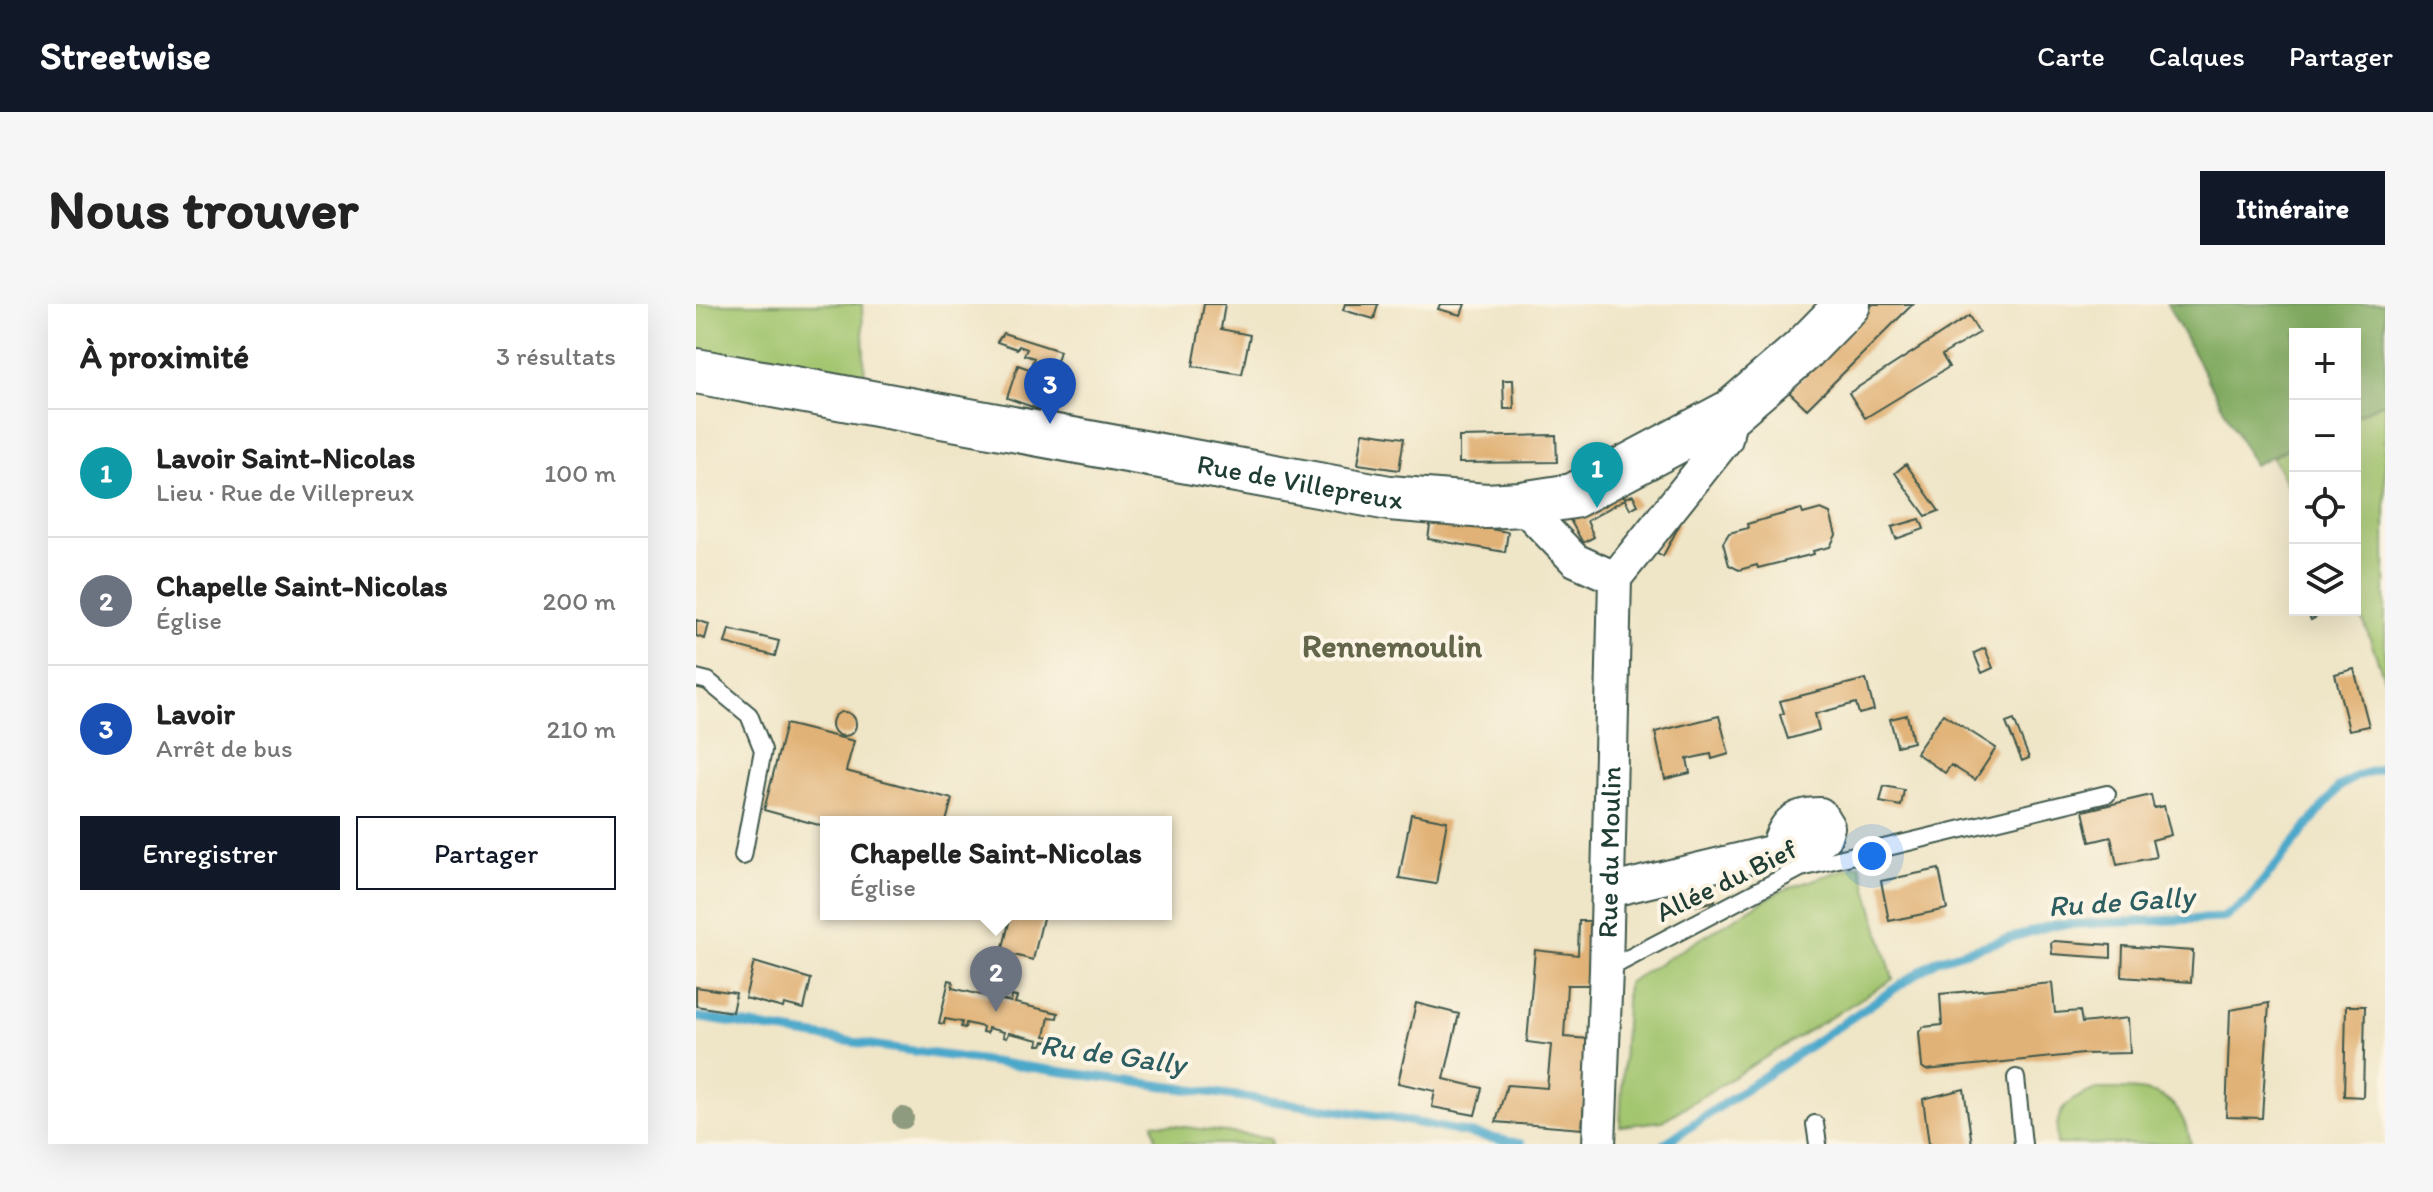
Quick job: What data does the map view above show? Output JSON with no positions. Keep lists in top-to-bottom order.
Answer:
{
  "streets": {
    "main road": ["Rue de Villepreux"],
    "street": ["Rue du Moulin"],
    "lane": ["Allée du Bief"]
  },
  "crossings": [
    ["Rue du Moulin", "Allée du Bief"]
  ],
  "districts": ["Rennemoulin"],
  "water": ["Ru de Gally"],
  "page": {
    "header": "Streetwise",
    "nav": ["Carte", "Calques", "Partager"],
    "buttons": [
      "Itinéraire",
      ["Enregistrer", "Partager"]
    ],
    "title": "Nous trouver",
    "heading": ["À proximité", "3 résultats"],
    "map_buttons": ["+", "−"],
    "pins": ["3", "1", "2"],
    "list": [
      {
        "mark": "1",
        "name": "Lavoir Saint-Nicolas",
        "note": "Lieu · Rue de Villepreux",
        "value": "100 m"
      },
      {
        "mark": "2",
        "name": "Chapelle Saint-Nicolas",
        "note": "Église",
        "value": "200 m"
      },
      {
        "mark": "3",
        "name": "Lavoir",
        "note": "Arrêt de bus",
        "value": "210 m"
      }
    ],
    "popup": ["Chapelle Saint-Nicolas", "Église"]
  }
}
